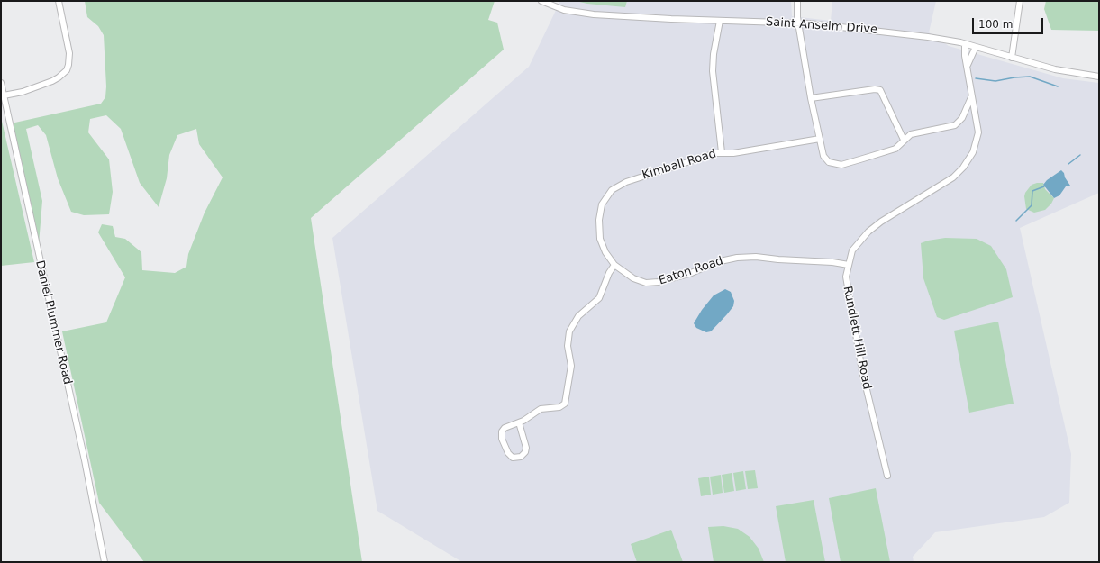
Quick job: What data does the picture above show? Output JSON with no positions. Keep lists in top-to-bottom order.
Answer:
{
  "streets": {
    "street": [
      "Saint Anselm Drive",
      "Kimball Road",
      "Eaton Road",
      "Daniel Plummer Road",
      "Rundlett Hill Road"
    ]
  },
  "crossings": [
    ["Saint Anselm Drive", "Kimball Road"],
    ["Saint Anselm Drive", "Rundlett Hill Road"],
    ["Kimball Road", "Eaton Road"],
    ["Eaton Road", "Rundlett Hill Road"]
  ],
  "scale_bar": "100 m"
}
